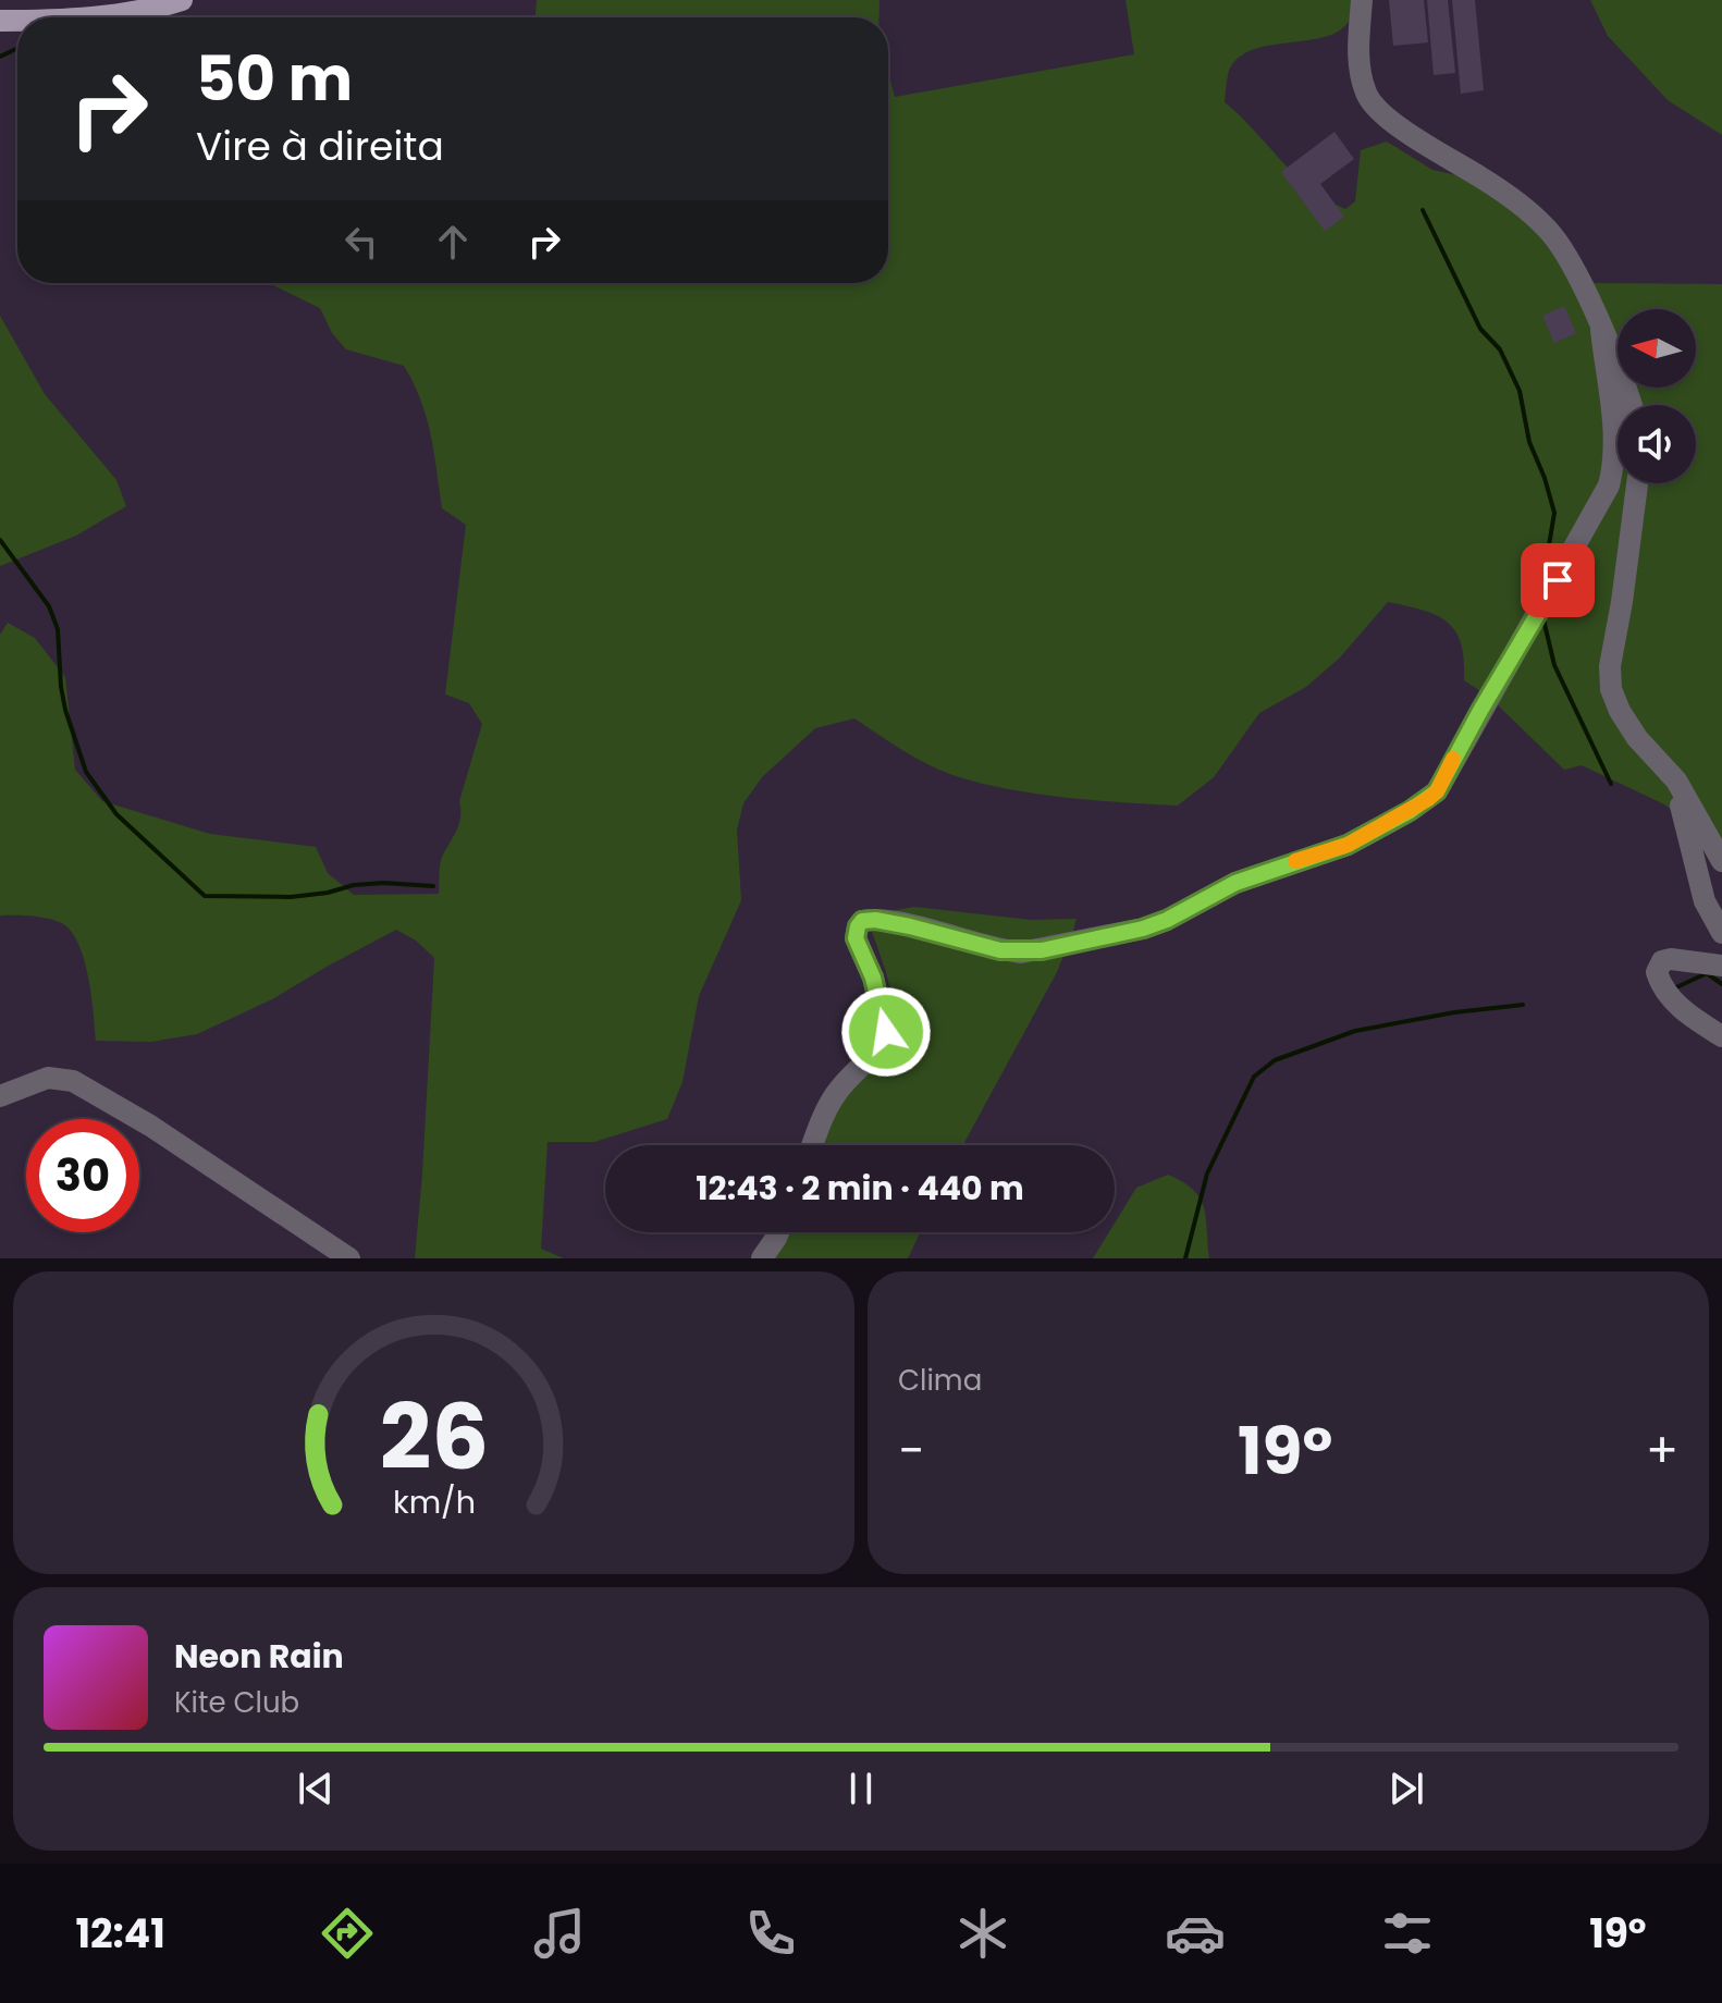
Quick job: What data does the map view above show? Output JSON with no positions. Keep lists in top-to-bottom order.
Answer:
{
  "north": "left",
  "page": {
    "turn": ["50 m", "Vire à direita"],
    "limit": "30",
    "trip": "12:43 · 2 min · 440 m",
    "tile": "Clima",
    "heat": ["−", "19°", "+"],
    "song": ["Neon Rain", "Kite Club"],
    "tabs": ["12:41", "19°"],
    "gauge": ["26", "km/h"]
  }
}
